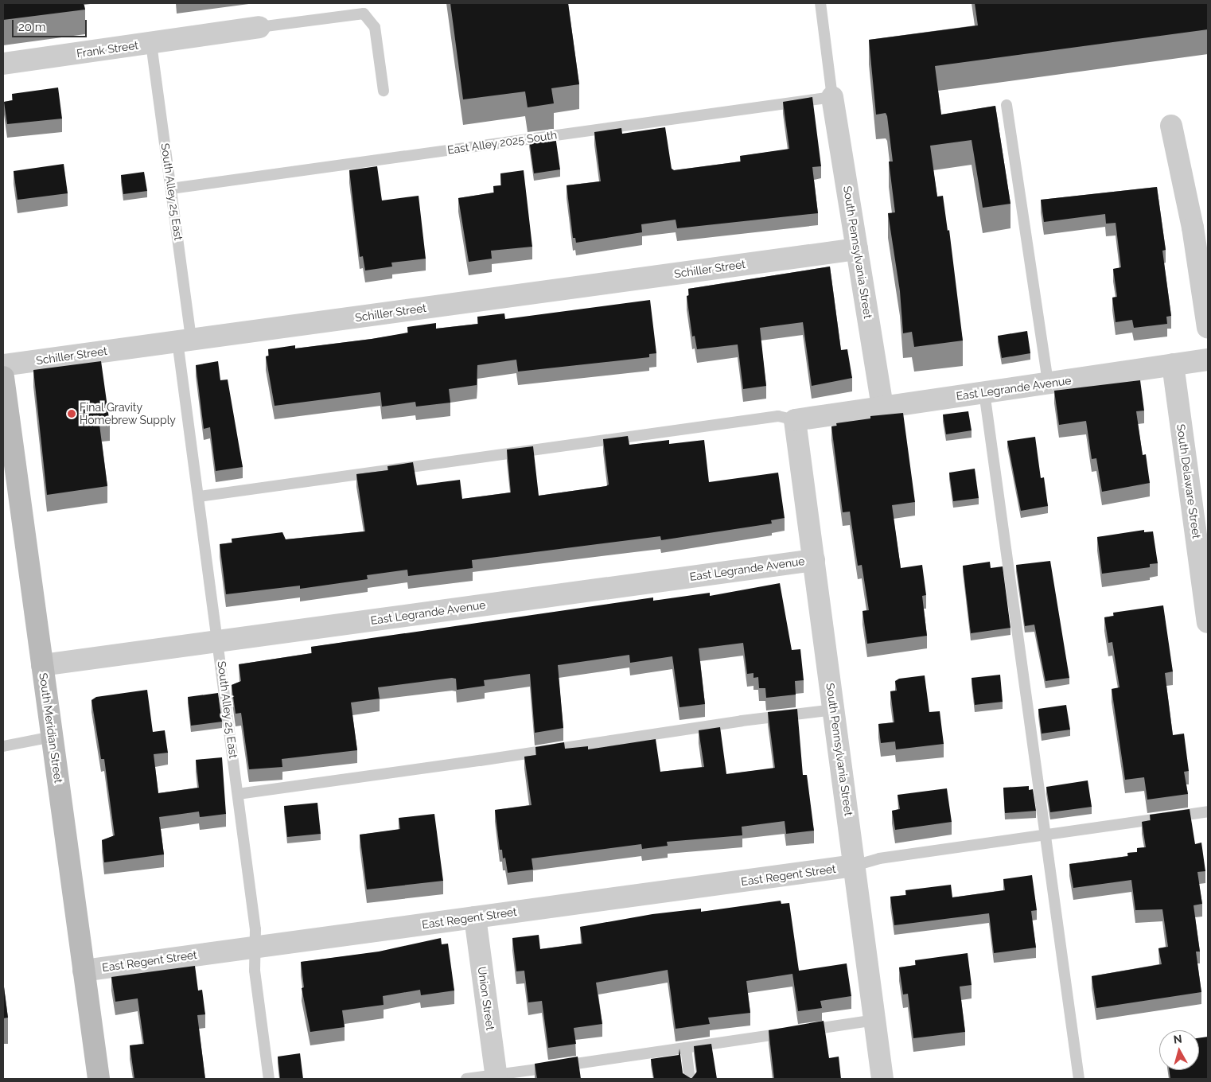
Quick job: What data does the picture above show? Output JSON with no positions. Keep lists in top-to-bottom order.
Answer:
{
  "streets": {
    "main road": ["South Meridian Street"],
    "street": [
      "Frank Street",
      "South Pennsylvania Street",
      "Schiller Street",
      "East Legrande Avenue",
      "South Delaware Street",
      "East Regent Street",
      "Union Street"
    ],
    "lane": ["East Alley 2025 South", "South Alley 25 East"]
  },
  "crossings": [
    ["Frank Street", "South Alley 25 East"],
    ["East Alley 2025 South", "South Alley 25 East"],
    ["East Alley 2025 South", "South Pennsylvania Street"],
    ["South Alley 25 East", "Schiller Street"],
    ["South Alley 25 East", "East Legrande Avenue"],
    ["South Alley 25 East", "East Regent Street"],
    ["South Pennsylvania Street", "Schiller Street"],
    ["South Pennsylvania Street", "East Legrande Avenue"],
    ["South Pennsylvania Street", "East Regent Street"],
    ["East Legrande Avenue", "South Delaware Street"],
    ["East Legrande Avenue", "South Meridian Street"],
    ["South Meridian Street", "East Regent Street"],
    ["East Regent Street", "Union Street"]
  ],
  "places": ["Final Gravity Homebrew Supply"],
  "scale_bar": "20 m",
  "north": "top"
}
